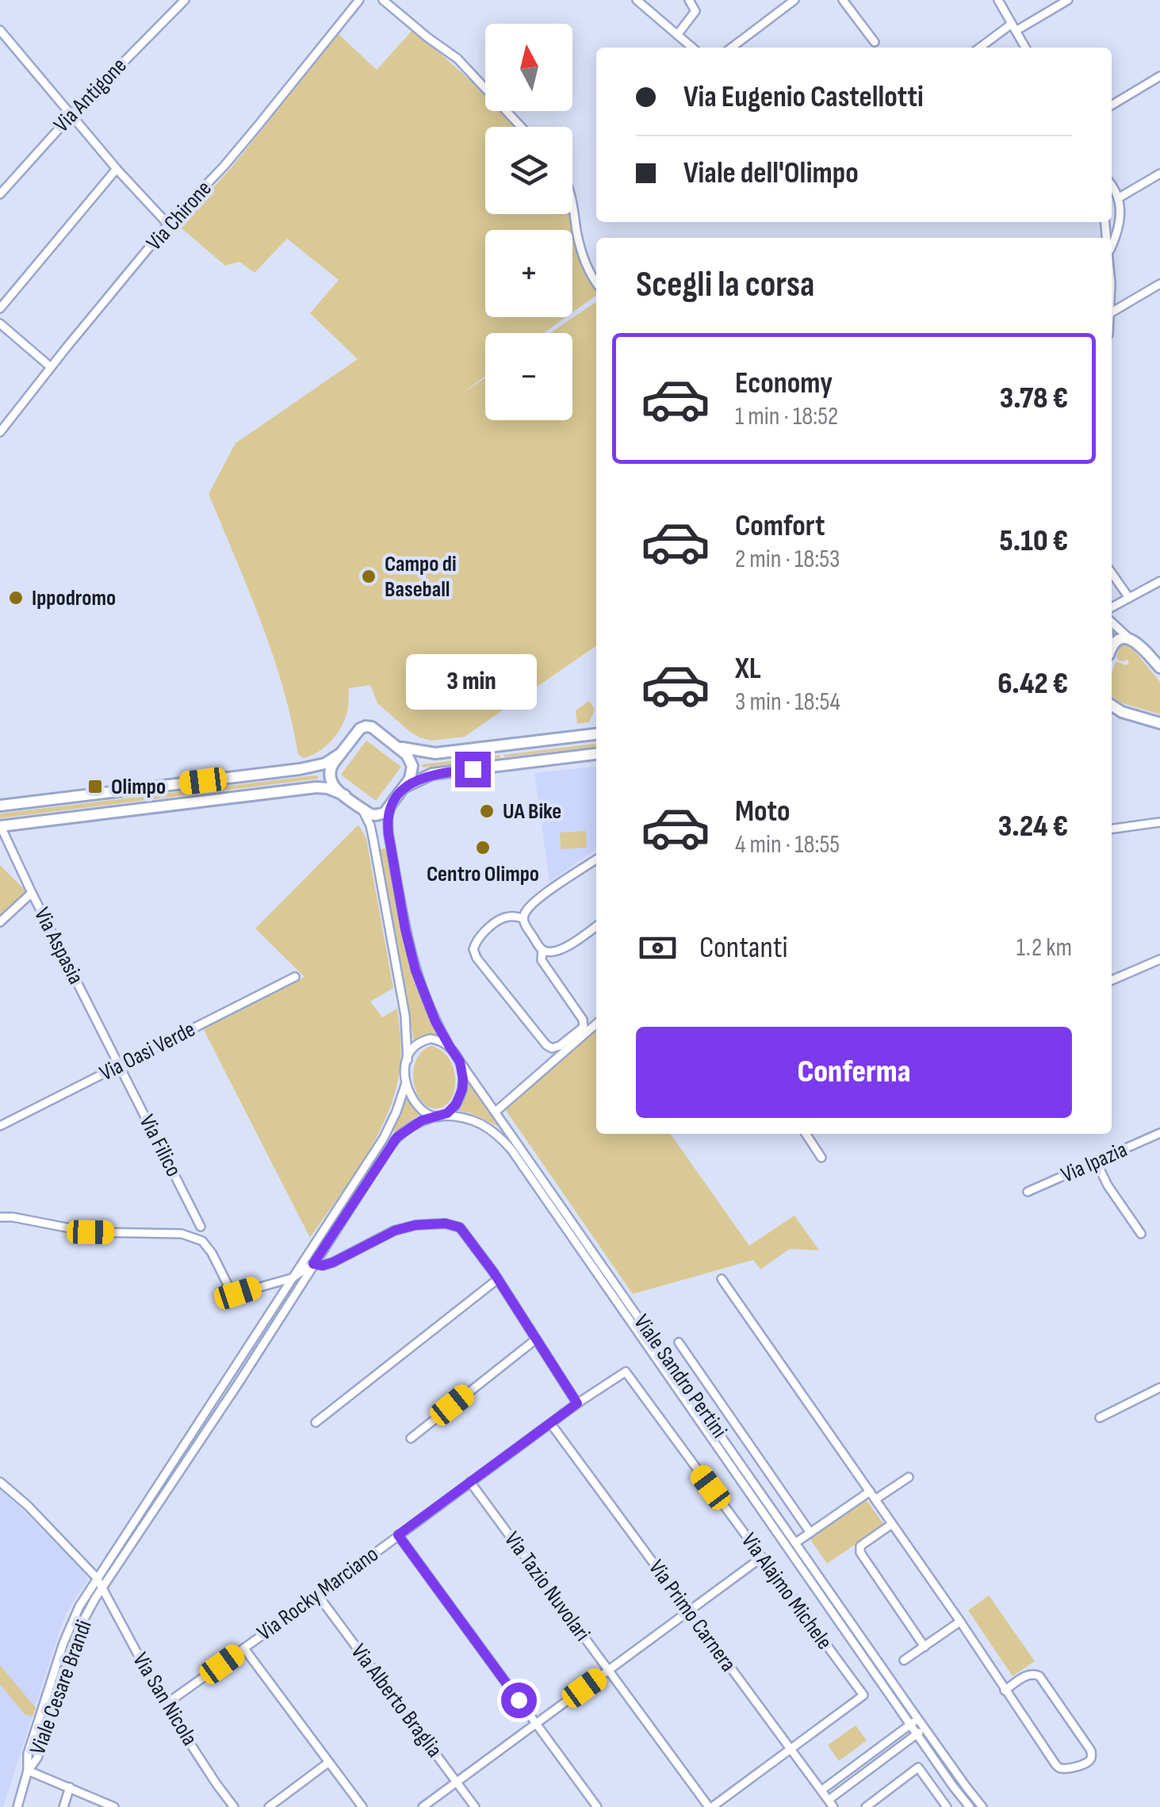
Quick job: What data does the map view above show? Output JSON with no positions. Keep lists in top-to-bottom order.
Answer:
{
  "streets": {
    "street": [
      "Via Antigone",
      "Via Chirone",
      "Via Aspasia",
      "Via Oasi Verde",
      "Via Filico",
      "Via Ipazia",
      "Viale Sandro Pertini",
      "Via Tazio Nuvolari",
      "Via Alajmo Michele",
      "Via Rocky Marciano",
      "Via Primo Carnera",
      "Viale Cesare Brandi",
      "Via San Nicola",
      "Via Alberto Braglia"
    ]
  },
  "crossings": [
    ["Via Aspasia", "Via Oasi Verde"],
    ["Via Aspasia", "Via Filico"],
    ["Via Oasi Verde", "Via Filico"],
    ["Viale Sandro Pertini", "Viale Cesare Brandi"],
    ["Via Tazio Nuvolari", "Via Rocky Marciano"],
    ["Via Alajmo Michele", "Via Rocky Marciano"],
    ["Via Alajmo Michele", "Via Primo Carnera"],
    ["Via Rocky Marciano", "Via Primo Carnera"],
    ["Via Rocky Marciano", "Via San Nicola"],
    ["Via Rocky Marciano", "Via Alberto Braglia"],
    ["Viale Cesare Brandi", "Via San Nicola"]
  ],
  "places": {
    "other": [
      "Campo di Baseball",
      "Ippodromo",
      "UA Bike",
      "Centro Olimpo"
    ],
    "transit": ["Olimpo"]
  },
  "north": "top",
  "page": {
    "map_buttons": ["+", "−"],
    "banner": ["Via Eugenio Castellotti", "Viale dell'Olimpo"],
    "heading": "Scegli la corsa",
    "list": [
      {
        "name": "Economy",
        "note": "1 min · 18:52",
        "value": "3.78 €"
      },
      {
        "name": "Comfort",
        "note": "2 min · 18:53",
        "value": "5.10 €"
      },
      {
        "name": "XL",
        "note": "3 min · 18:54",
        "value": "6.42 €"
      },
      {
        "name": "Moto",
        "note": "4 min · 18:55",
        "value": "3.24 €"
      }
    ],
    "bubble": "3 min",
    "pay": ["Contanti", "1.2 km"],
    "buttons": "Conferma"
  }
}
